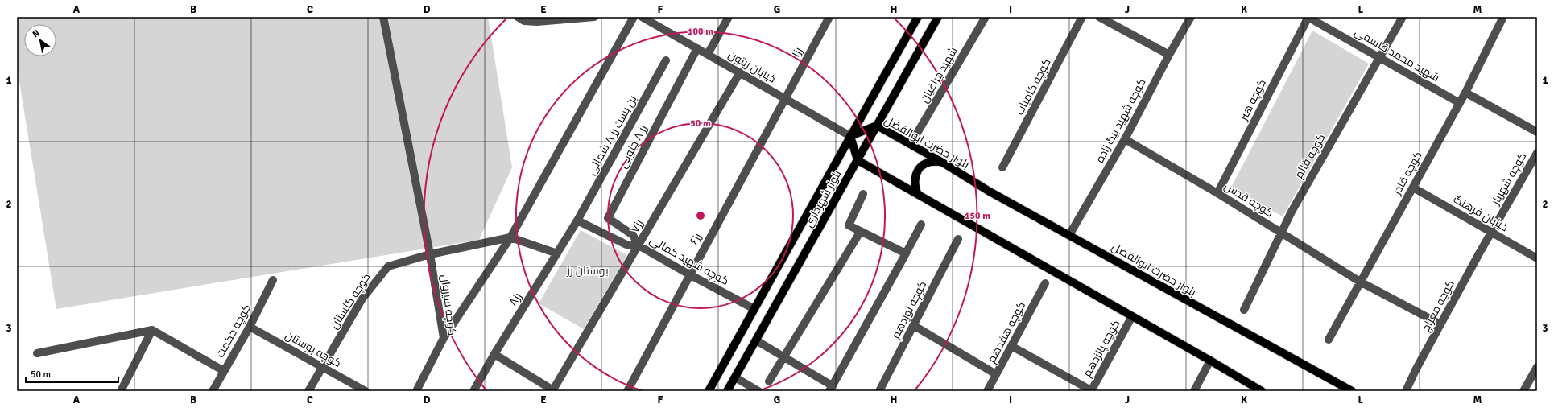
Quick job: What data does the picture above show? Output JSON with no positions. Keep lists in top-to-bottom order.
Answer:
{
  "streets": {
    "main road": ["بلوار حضرت ابوالفضل", "بلوار شهرداری"],
    "street": [
      "رز۱",
      "شهید محمد قاسمی",
      "خیابان زیتون",
      "شهید چراغیان",
      "کوچه کامیاب",
      "کوچه هنر",
      "کوچه شهید بیگ زاده",
      "بن بست رز ۸ شمالی",
      "رز ۸ جنوبی",
      "کوچه قائم",
      "کوچه قادر",
      "کوچه شهریار",
      "کوچه قدس",
      "خیابان فرهنگ",
      "رز۷",
      "رز۶",
      "کوچه شهید کمالی",
      "رز۸",
      "کوچه گلستان",
      "کوچه سیروان",
      "کوچه معراج",
      "کوچه نوزدهم",
      "کوچه حکمت",
      "کوچه هفدهم",
      "کوچه پانزدهم",
      "کوچه بوستان"
    ]
  },
  "crossings": [
    ["رز۱", "خیابان زیتون"],
    ["رز۱", "رز۶"],
    ["شهید محمد قاسمی", "کوچه هنر"],
    ["شهید محمد قاسمی", "کوچه قائم"],
    ["شهید محمد قاسمی", "کوچه قادر"],
    ["خیابان زیتون", "بلوار حضرت ابوالفضل"],
    ["خیابان زیتون", "رز ۸ جنوبی"],
    ["خیابان زیتون", "بلوار شهرداری"],
    ["خیابان زیتون", "رز۷"],
    ["خیابان زیتون", "رز۶"],
    ["شهید چراغیان", "بلوار حضرت ابوالفضل"],
    ["کوچه هنر", "کوچه قدس"],
    ["کوچه شهید بیگ زاده", "بلوار حضرت ابوالفضل"],
    ["کوچه شهید بیگ زاده", "کوچه قدس"],
    ["بن بست رز ۸ شمالی", "کوچه شهید کمالی"],
    ["بن بست رز ۸ شمالی", "رز۸"],
    ["بلوار حضرت ابوالفضل", "بلوار شهرداری"],
    ["رز ۸ جنوبی", "رز۷"],
    ["رز ۸ جنوبی", "کوچه شهید کمالی"],
    ["کوچه قائم", "کوچه قدس"],
    ["کوچه قادر", "کوچه قدس"],
    ["کوچه قادر", "خیابان فرهنگ"],
    ["کوچه شهریار", "خیابان فرهنگ"],
    ["کوچه شهریار", "کوچه معراج"],
    ["بلوار شهرداری", "کوچه شهید کمالی"],
    ["کوچه قدس", "کوچه معراج"],
    ["خیابان فرهنگ", "کوچه معراج"],
    ["رز۷", "کوچه شهید کمالی"],
    ["رز۶", "کوچه شهید کمالی"],
    ["کوچه شهید کمالی", "رز۸"],
    ["کوچه گلستان", "کوچه سیروان"],
    ["کوچه گلستان", "کوچه بوستان"],
    ["کوچه حکمت", "کوچه بوستان"]
  ],
  "parks": ["بوستان رز"],
  "scale_bar": "50 m",
  "north": "top left",
  "grid": {
    "columns": [
      "A",
      "B",
      "C",
      "D",
      "E",
      "F",
      "G",
      "H",
      "I",
      "J",
      "K",
      "L",
      "M"
    ],
    "rows": ["1", "2", "3"]
  },
  "rings": ["100 m", "50 m", "150 m"]
}
